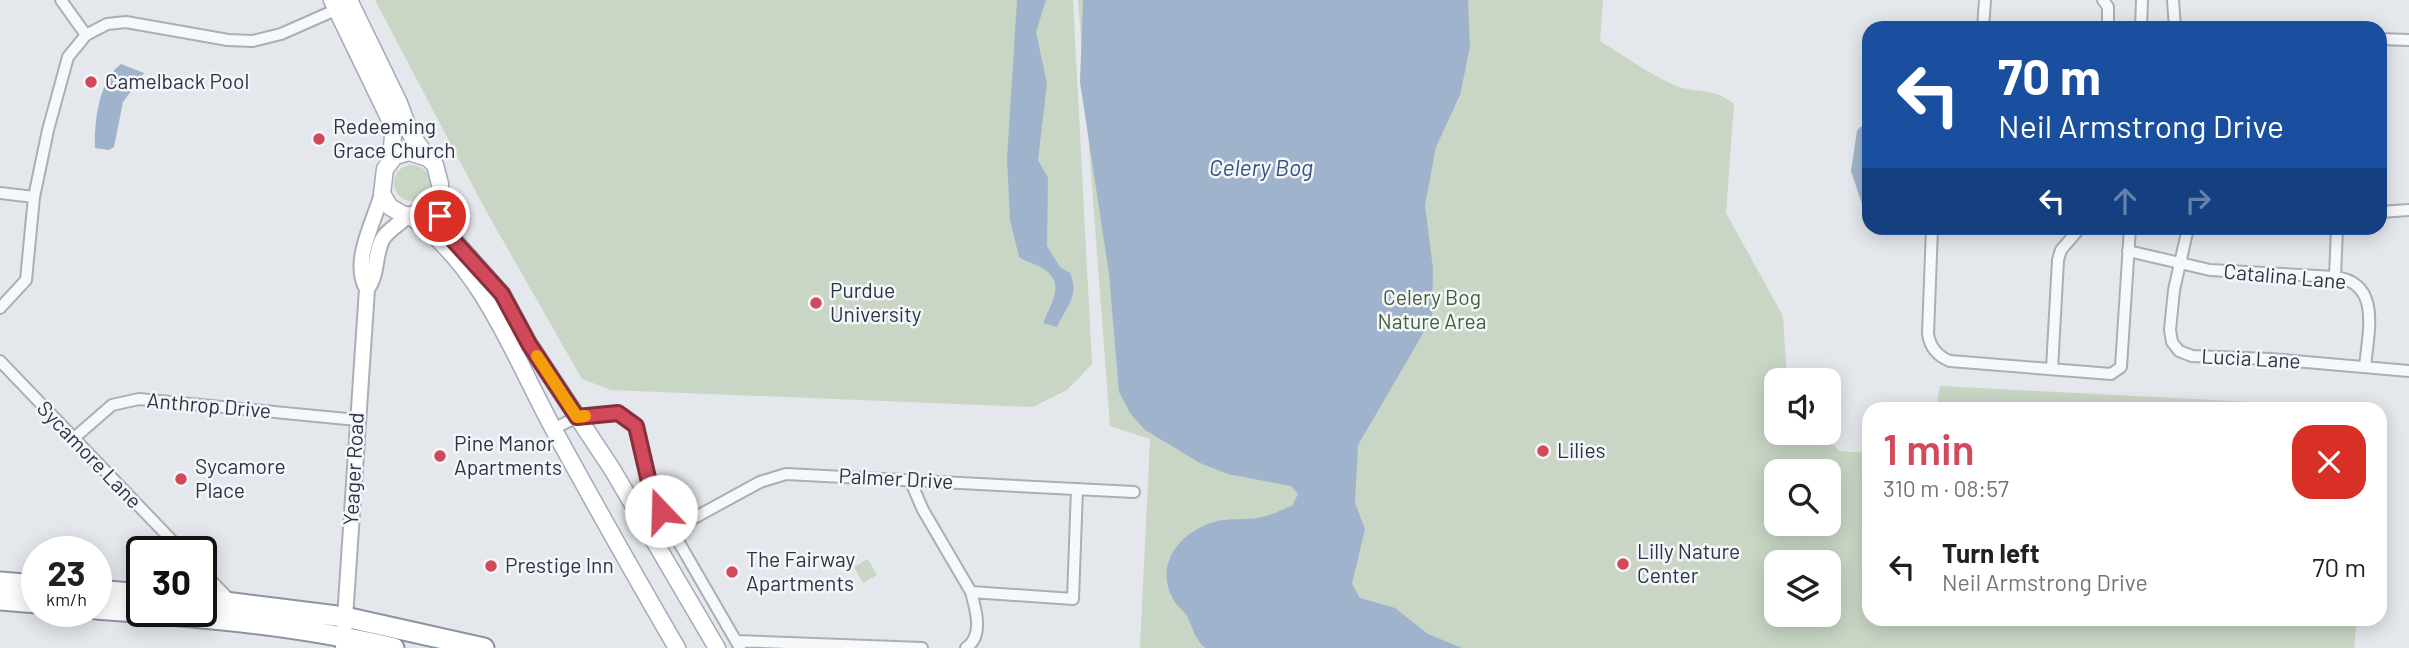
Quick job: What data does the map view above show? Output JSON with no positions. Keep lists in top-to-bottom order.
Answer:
{
  "streets": {
    "street": [
      "Catalina Lane",
      "Lucia Lane",
      "Anthrop Drive",
      "Sycamore Lane",
      "Yeager Road",
      "Palmer Drive"
    ]
  },
  "crossings": [
    ["Catalina Lane", "Lucia Lane"],
    ["Anthrop Drive", "Sycamore Lane"],
    ["Anthrop Drive", "Yeager Road"]
  ],
  "water": ["Celery Bog"],
  "parks": ["Celery Bog Nature Area"],
  "places": [
    "Camelback Pool",
    "Redeeming Grace Church",
    "Purdue University",
    "Lilies",
    "Pine Manor Apartments",
    "Sycamore Place",
    "Lilly Nature Center",
    "Prestige Inn",
    "The Fairway Apartments"
  ],
  "page": {
    "turn": ["70 m", "Neil Armstrong Drive"],
    "heading": ["1 min", "310 m · 08:57"],
    "list": [
      {
        "name": "Turn left",
        "note": "Neil Armstrong Drive",
        "value": "70 m"
      }
    ],
    "speed": "23 km/h",
    "limit": "30"
  }
}
